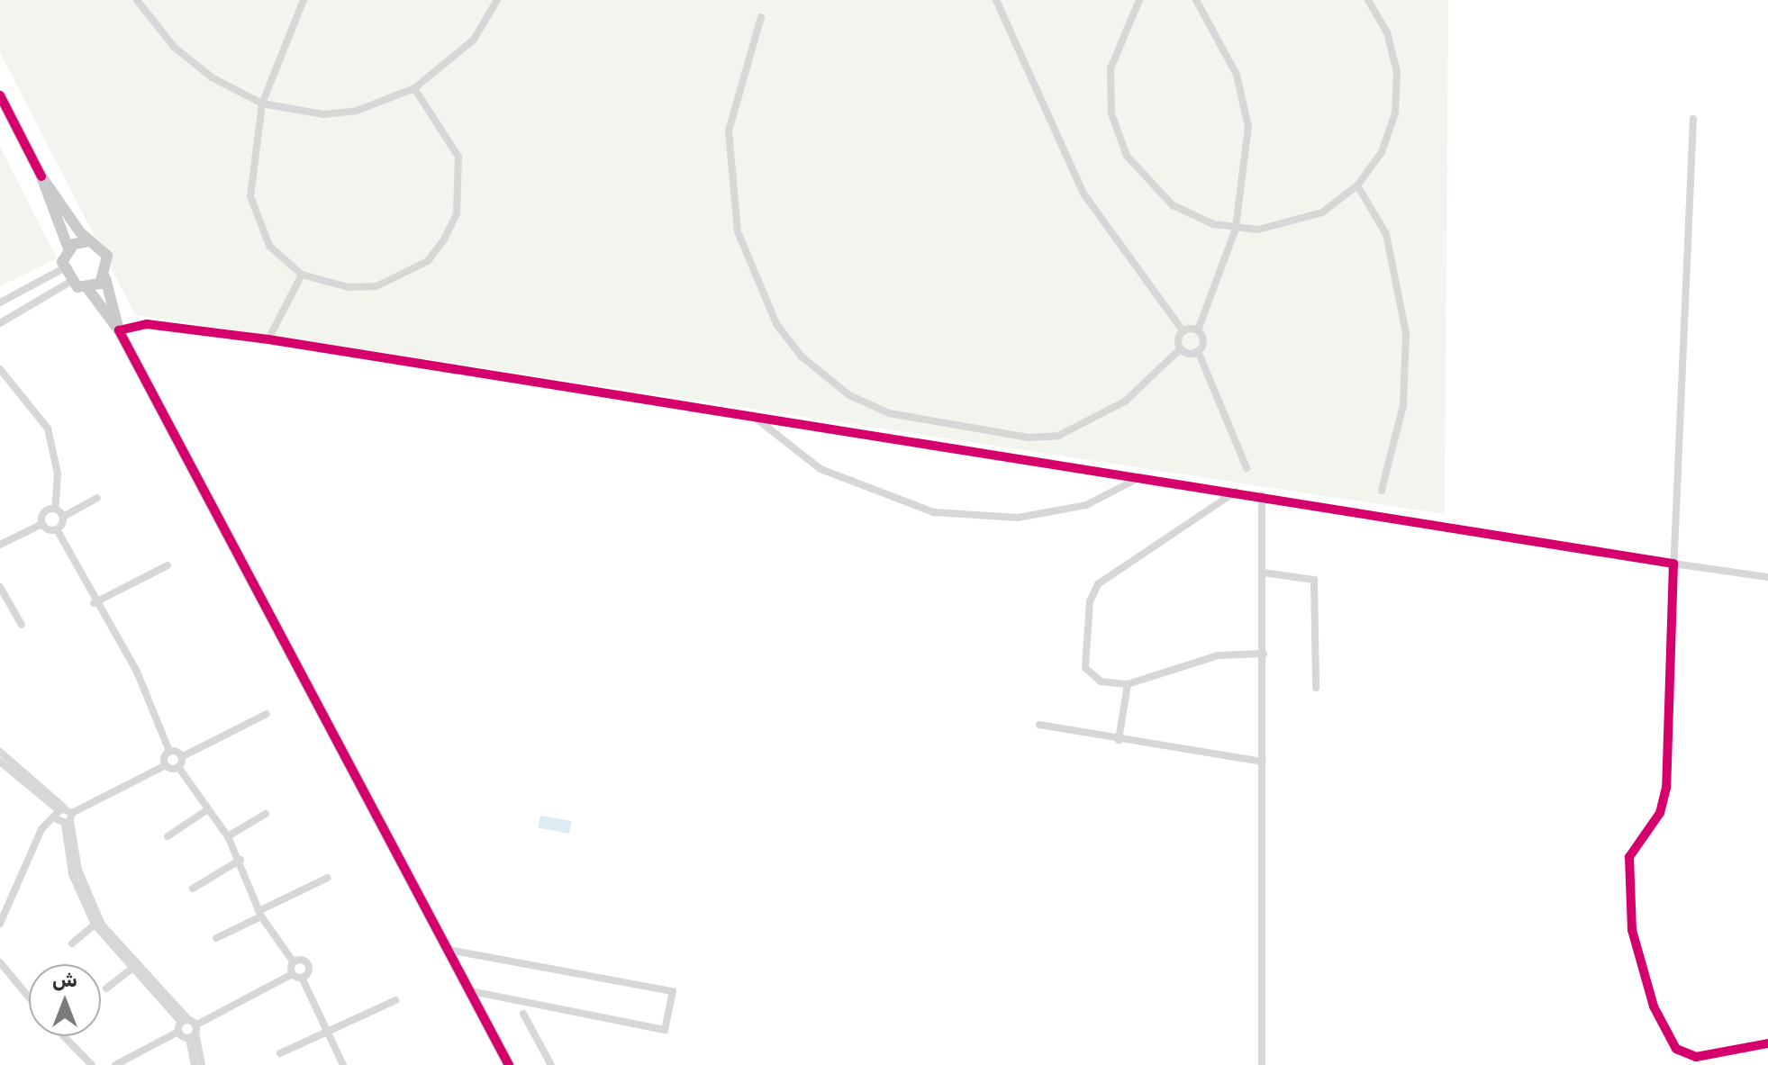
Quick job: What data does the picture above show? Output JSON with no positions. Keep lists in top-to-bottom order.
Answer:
{
  "north": "top"
}
